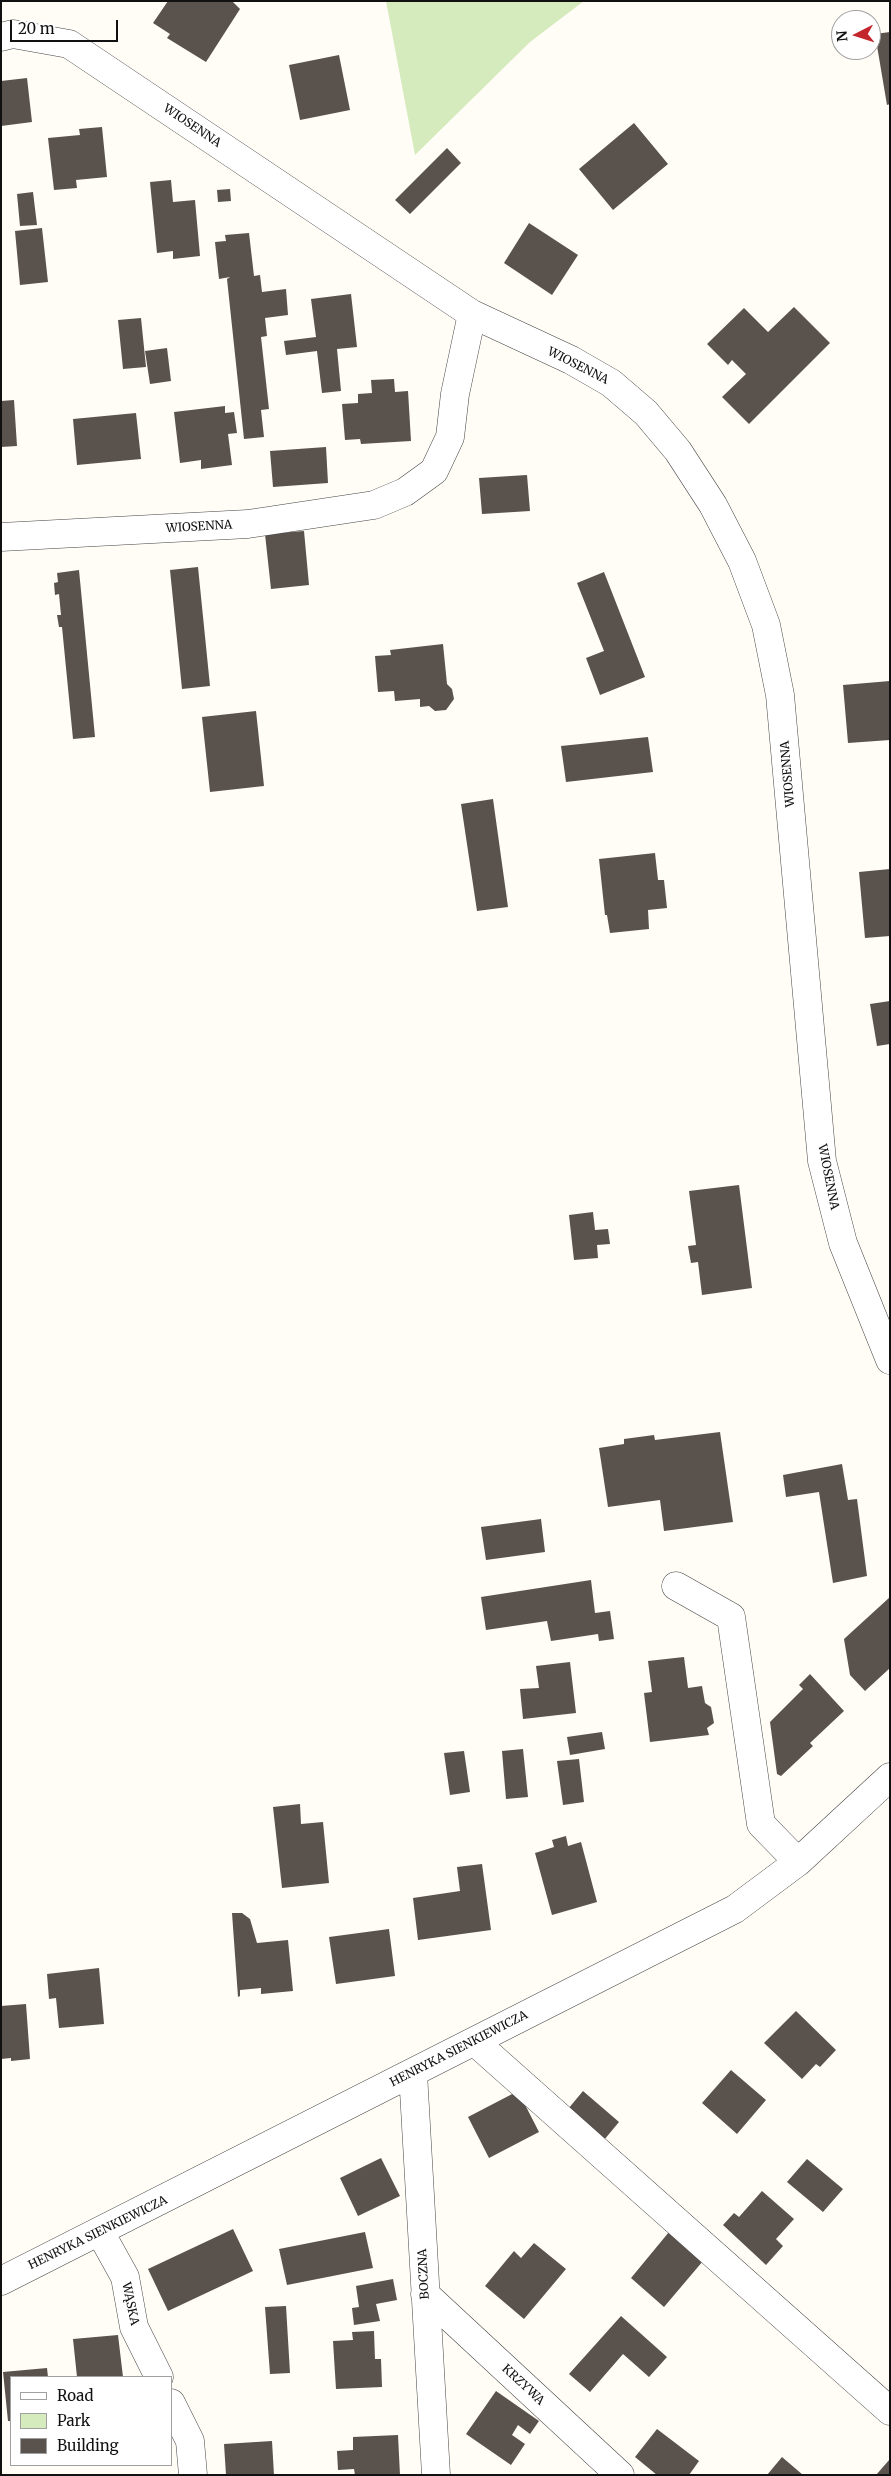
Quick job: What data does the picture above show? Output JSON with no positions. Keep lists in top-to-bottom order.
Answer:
{
  "streets": {
    "street": [
      "WIOSENNA",
      "HENRYKA SIENKIEWICZA",
      "BOCZNA",
      "WĄSKA",
      "KRZYWA"
    ]
  },
  "crossings": [
    ["HENRYKA SIENKIEWICZA", "BOCZNA"],
    ["HENRYKA SIENKIEWICZA", "WĄSKA"],
    ["BOCZNA", "KRZYWA"]
  ],
  "legend": ["Road", "Park", "Building"],
  "scale_bar": "20 m",
  "north": "left"
}
